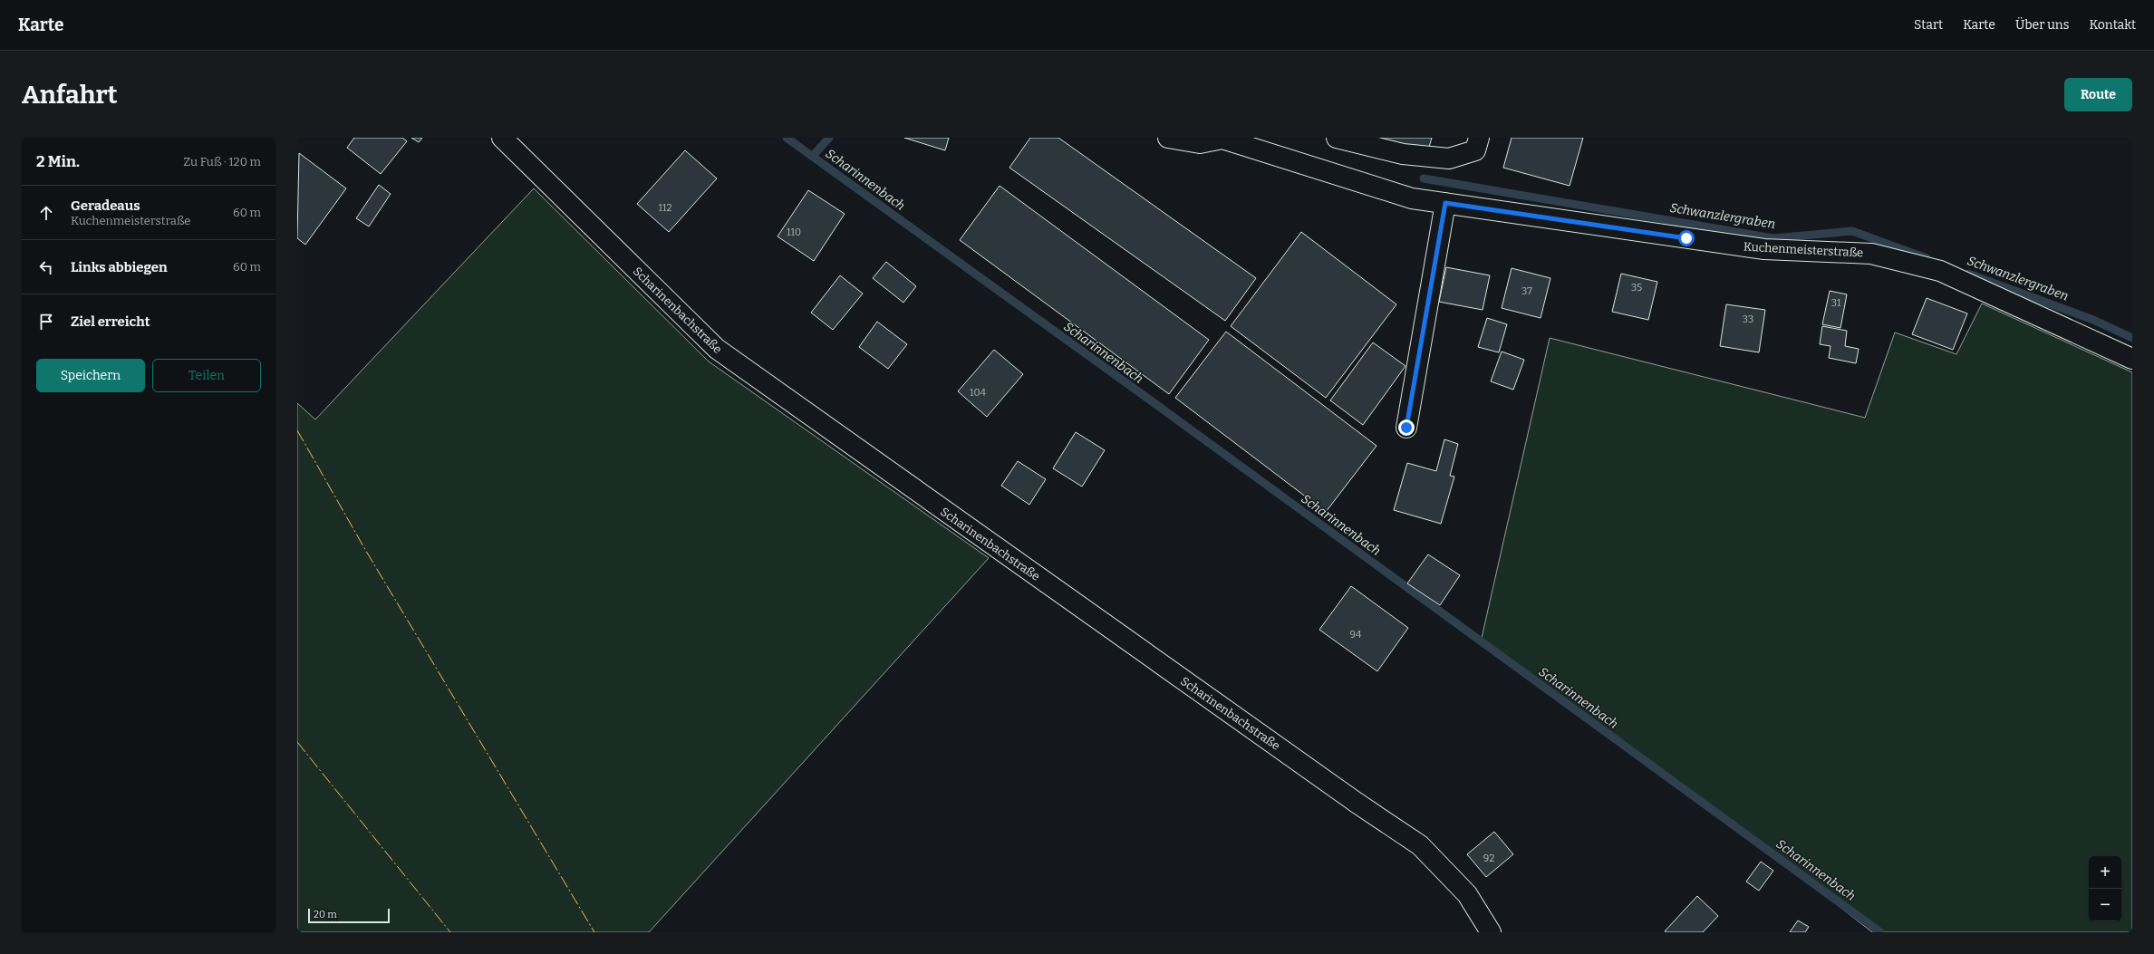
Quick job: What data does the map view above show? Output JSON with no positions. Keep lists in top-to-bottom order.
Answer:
{
  "streets": {
    "street": ["Kuchenmeisterstraße", "Scharinenbachstraße"]
  },
  "water": ["Scharinnenbach", "Schwanzlergraben"],
  "house_numbers": [
    "112",
    "110",
    "35",
    "37",
    "31",
    "33",
    "104",
    "94",
    "92"
  ],
  "scale_bar": "20 m",
  "page": {
    "header": "Karte",
    "nav": [
      "Start",
      "Karte",
      "Über uns",
      "Kontakt"
    ],
    "buttons": [
      "Route",
      ["Speichern", "Teilen"]
    ],
    "title": "Anfahrt",
    "heading": ["2 Min.", "Zu Fuß · 120 m"],
    "list": [
      ["Geradeaus", "Kuchenmeisterstraße", "60 m"],
      ["Links abbiegen", "60 m"],
      "Ziel erreicht"
    ],
    "map_buttons": ["+", "−"],
    "scale": "20 m"
  }
}
